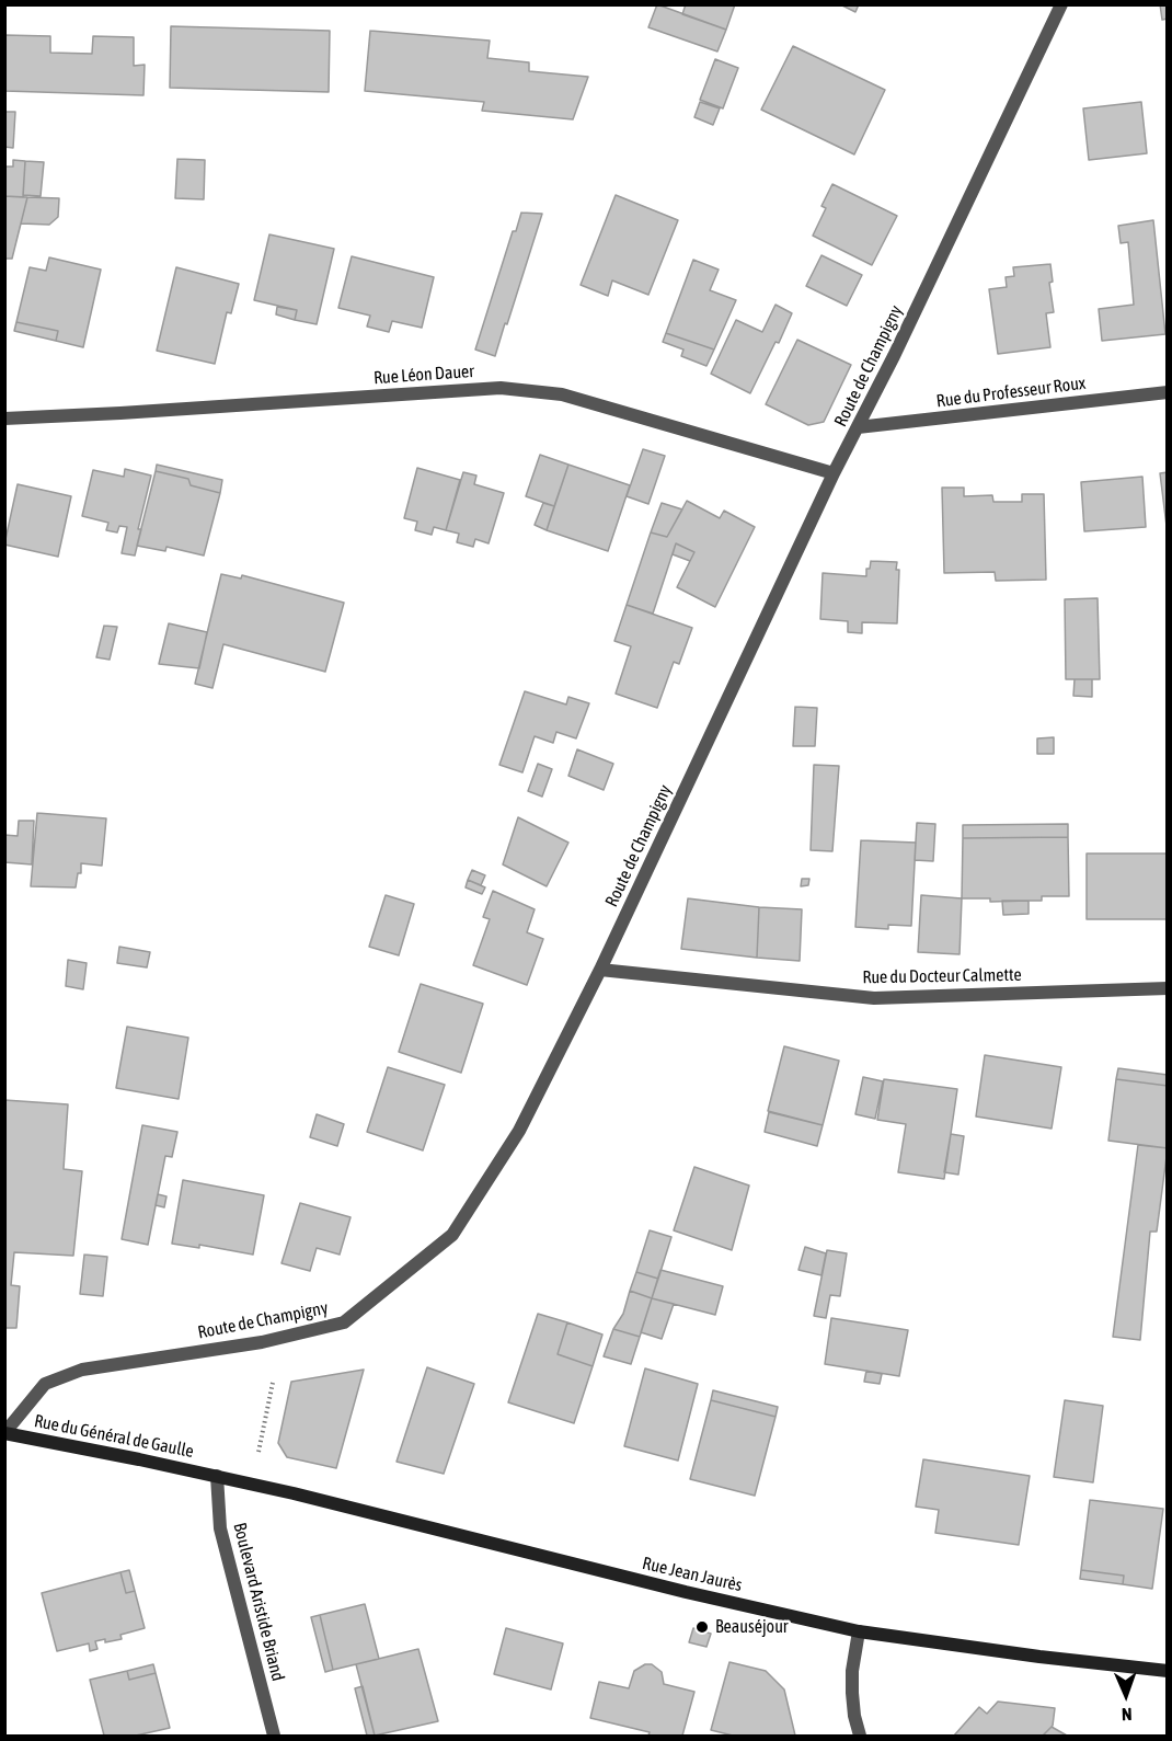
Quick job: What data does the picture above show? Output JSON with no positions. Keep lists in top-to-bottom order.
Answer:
{
  "streets": {
    "main road": ["Rue du Général de Gaulle", "Rue Jean Jaurès"],
    "street": [
      "Route de Champigny",
      "Rue Léon Dauer",
      "Rue du Professeur Roux",
      "Rue du Docteur Calmette",
      "Boulevard Aristide Briand"
    ]
  },
  "crossings": [
    ["Route de Champigny", "Rue Léon Dauer"],
    ["Route de Champigny", "Rue du Professeur Roux"],
    ["Route de Champigny", "Rue du Docteur Calmette"],
    ["Route de Champigny", "Rue du Général de Gaulle"],
    ["Rue du Général de Gaulle", "Rue Jean Jaurès"],
    ["Rue du Général de Gaulle", "Boulevard Aristide Briand"],
    ["Rue Jean Jaurès", "Boulevard Aristide Briand"]
  ],
  "places": ["Beauséjour"],
  "north": "bottom"
}
